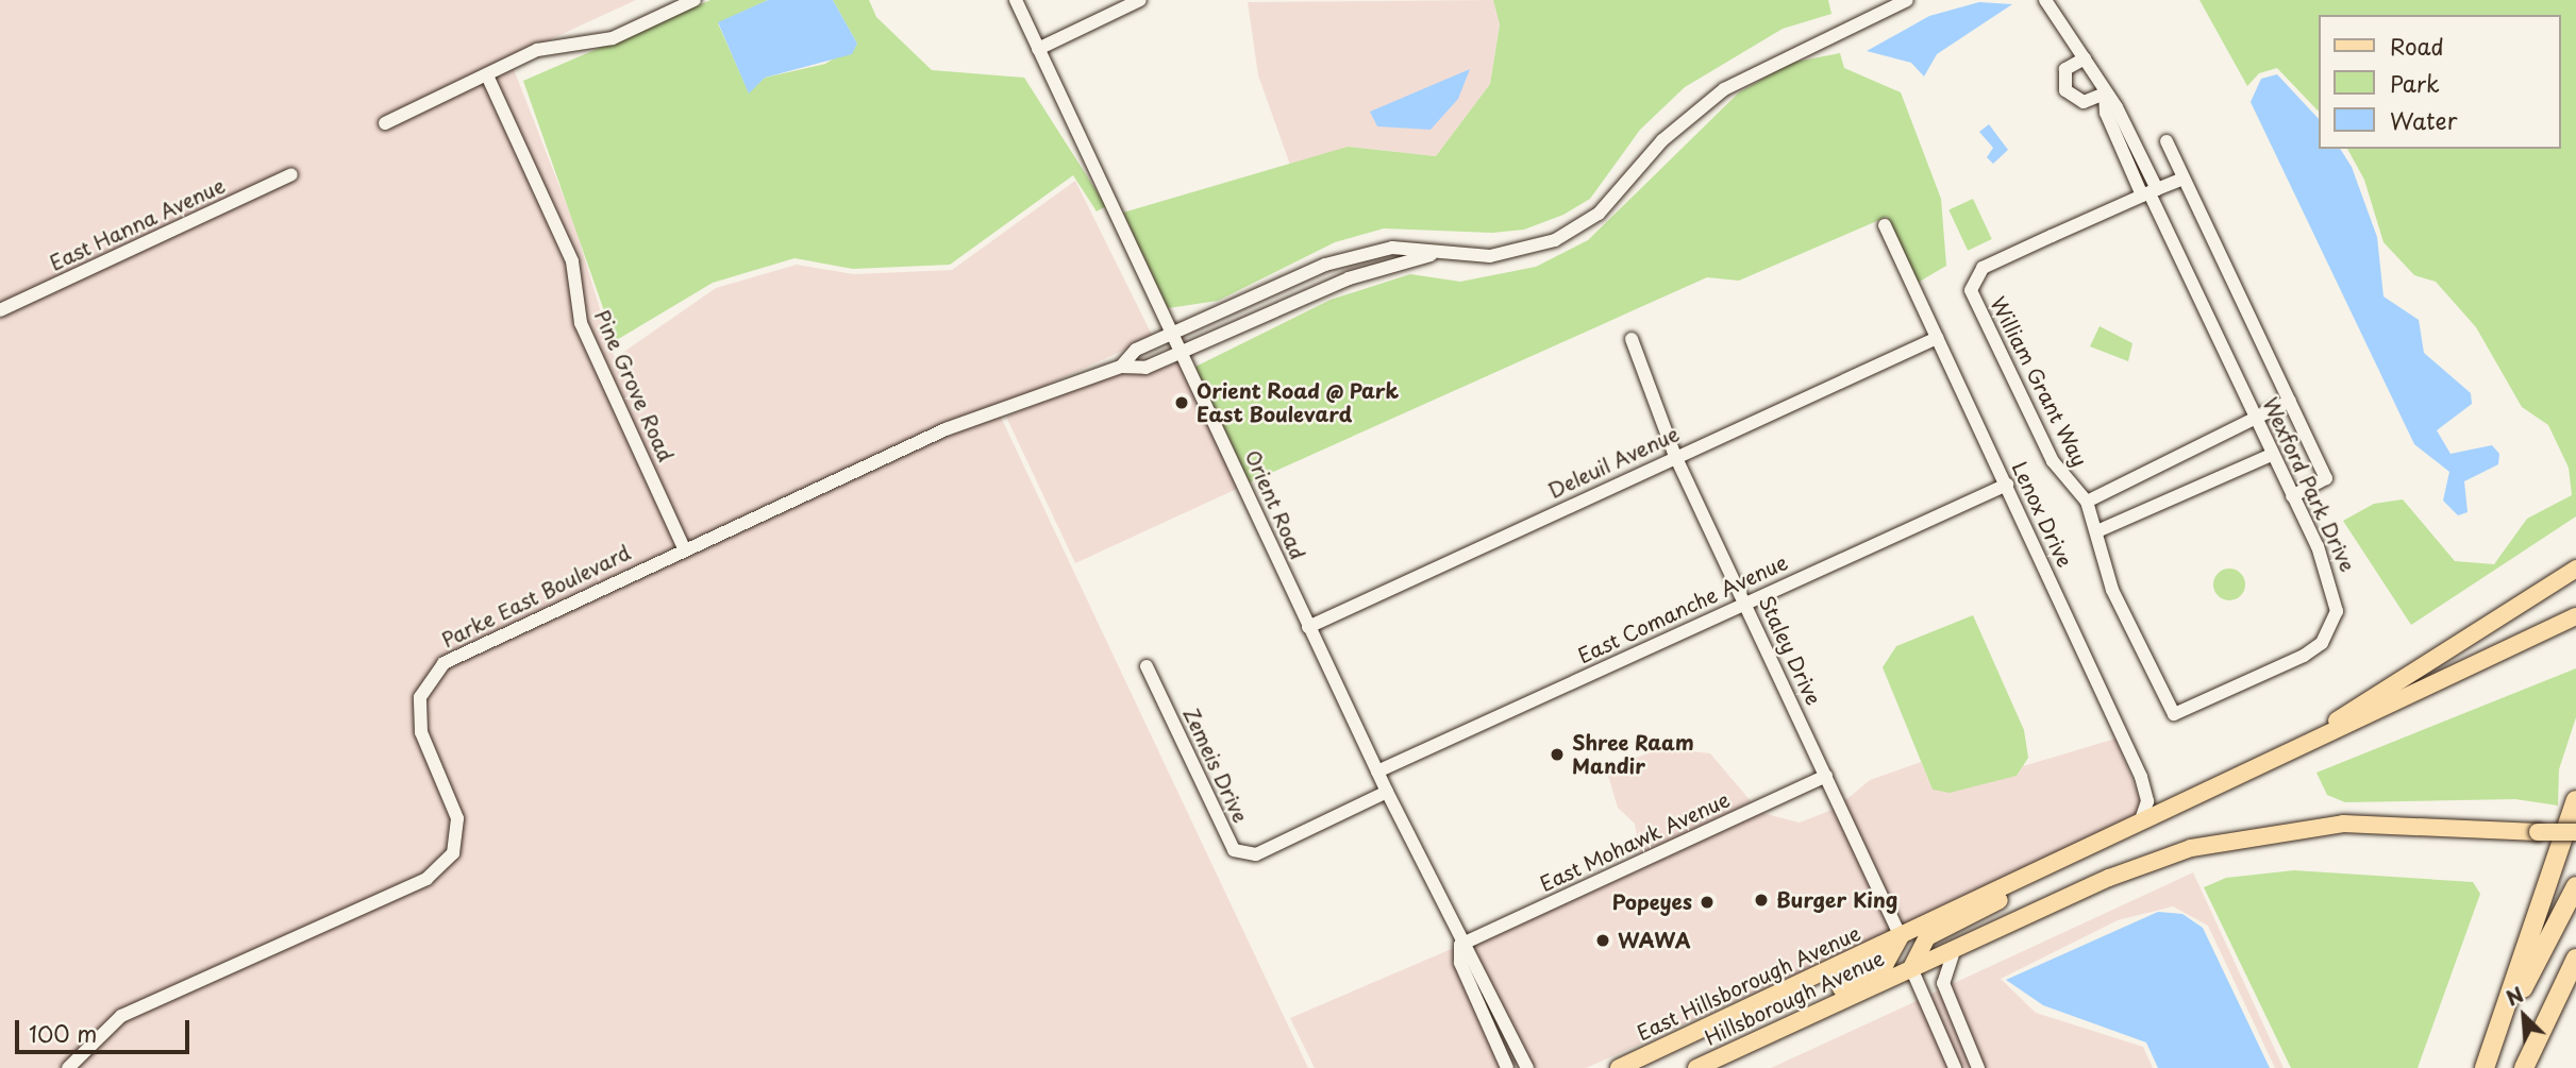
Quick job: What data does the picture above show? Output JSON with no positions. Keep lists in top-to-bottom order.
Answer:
{
  "streets": {
    "main road": ["East Hillsborough Avenue", "Hillsborough Avenue"],
    "street": [
      "East Hanna Avenue",
      "William Grant Way",
      "Pine Grove Road",
      "Deleuil Avenue",
      "Wexford Park Drive",
      "Orient Road",
      "Lenox Drive",
      "Parke East Boulevard",
      "East Comanche Avenue",
      "Staley Drive",
      "Zemeis Drive",
      "East Mohawk Avenue"
    ]
  },
  "crossings": [
    ["William Grant Way", "Wexford Park Drive"],
    ["Pine Grove Road", "Parke East Boulevard"],
    ["Deleuil Avenue", "Orient Road"],
    ["Deleuil Avenue", "Lenox Drive"],
    ["Deleuil Avenue", "Staley Drive"],
    ["Orient Road", "Parke East Boulevard"],
    ["Orient Road", "East Comanche Avenue"],
    ["Orient Road", "Zemeis Drive"],
    ["Orient Road", "East Mohawk Avenue"],
    ["Lenox Drive", "East Comanche Avenue"],
    ["Lenox Drive", "East Hillsborough Avenue"],
    ["East Comanche Avenue", "Staley Drive"],
    ["Staley Drive", "East Mohawk Avenue"],
    ["Staley Drive", "East Hillsborough Avenue"]
  ],
  "places": [
    "Orient Road @ Park East Boulevard",
    "Shree Raam Mandir",
    "Burger King",
    "Popeyes",
    "WAWA"
  ],
  "legend": ["Road", "Park", "Water"],
  "scale_bar": "100 m",
  "north": "top left"
}
